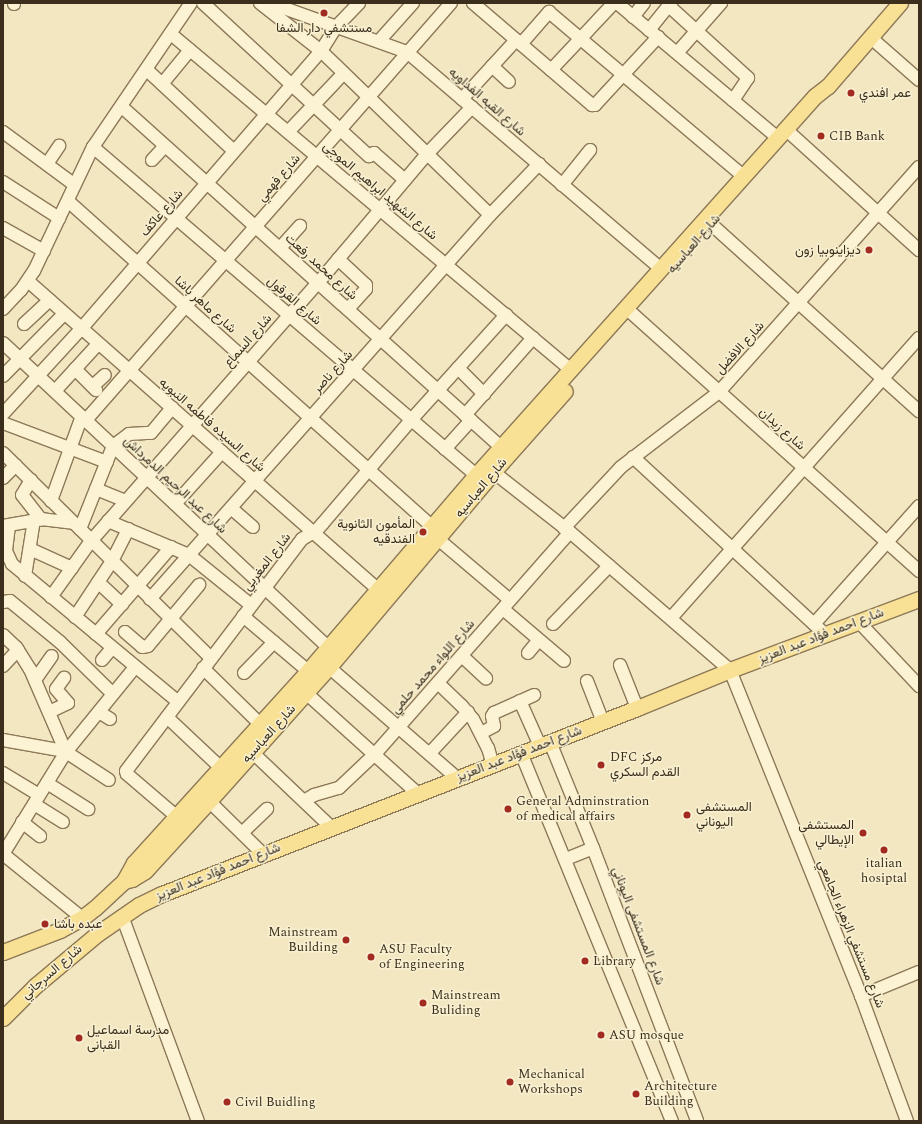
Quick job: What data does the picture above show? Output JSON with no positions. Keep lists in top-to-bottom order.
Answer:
{
  "streets": {
    "main road": ["شارع العباسيه", "شارع احمد فؤاد عبد العزيز", "شارع السرجاني"],
    "street": [
      "شارع القبه الفداويه",
      "شارع فهمي",
      "شارع الشهيد ابراهيم الموجى",
      "شارع عاكف",
      "شارع محمد رفعت",
      "شارع القرقول",
      "شارع ماهر باشا",
      "شارع السماع",
      "شارع الافضل",
      "شارع ناصر",
      "شارع السيده فاطمه النبويه",
      "شارع زيدان",
      "شارع عبد الرحيم الدمرداش",
      "شارع المغربي",
      "شارع اللواء محمد حلمي",
      "شارع المستشفى اليوناني",
      "شارع مستشفي الزهراء الجامعي"
    ]
  },
  "crossings": [
    ["شارع القبه الفداويه", "شارع فهمي"],
    ["شارع القبه الفداويه", "شارع عاكف"],
    ["شارع القبه الفداويه", "شارع العباسيه"],
    ["شارع القبه الفداويه", "شارع السماع"],
    ["شارع القبه الفداويه", "شارع ناصر"],
    ["شارع فهمي", "شارع الشهيد ابراهيم الموجى"],
    ["شارع فهمي", "شارع محمد رفعت"],
    ["شارع فهمي", "شارع القرقول"],
    ["شارع فهمي", "شارع ماهر باشا"],
    ["شارع فهمي", "شارع السيده فاطمه النبويه"],
    ["شارع فهمي", "شارع عبد الرحيم الدمرداش"],
    ["شارع الشهيد ابراهيم الموجى", "شارع عاكف"],
    ["شارع الشهيد ابراهيم الموجى", "شارع العباسيه"],
    ["شارع الشهيد ابراهيم الموجى", "شارع السماع"],
    ["شارع الشهيد ابراهيم الموجى", "شارع ناصر"],
    ["شارع الشهيد ابراهيم الموجى", "شارع المغربي"],
    ["شارع عاكف", "شارع محمد رفعت"],
    ["شارع عاكف", "شارع القرقول"],
    ["شارع عاكف", "شارع ماهر باشا"],
    ["شارع عاكف", "شارع السيده فاطمه النبويه"],
    ["شارع عاكف", "شارع عبد الرحيم الدمرداش"],
    ["شارع العباسيه", "شارع محمد رفعت"],
    ["شارع العباسيه", "شارع القرقول"],
    ["شارع العباسيه", "شارع ماهر باشا"],
    ["شارع العباسيه", "شارع السيده فاطمه النبويه"],
    ["شارع العباسيه", "شارع زيدان"],
    ["شارع العباسيه", "شارع عبد الرحيم الدمرداش"],
    ["شارع العباسيه", "شارع المغربي"],
    ["شارع محمد رفعت", "شارع السماع"],
    ["شارع محمد رفعت", "شارع ناصر"],
    ["شارع محمد رفعت", "شارع المغربي"],
    ["شارع القرقول", "شارع السماع"],
    ["شارع القرقول", "شارع الافضل"],
    ["شارع القرقول", "شارع ناصر"],
    ["شارع القرقول", "شارع المغربي"],
    ["شارع القرقول", "شارع احمد فؤاد عبد العزيز"],
    ["شارع القرقول", "شارع اللواء محمد حلمي"],
    ["شارع القرقول", "شارع مستشفي الزهراء الجامعي"],
    ["شارع ماهر باشا", "شارع السماع"],
    ["شارع ماهر باشا", "شارع ناصر"],
    ["شارع ماهر باشا", "شارع المغربي"],
    ["شارع ماهر باشا", "شارع اللواء محمد حلمي"],
    ["شارع السماع", "شارع السيده فاطمه النبويه"],
    ["شارع السماع", "شارع عبد الرحيم الدمرداش"],
    ["شارع الافضل", "شارع زيدان"],
    ["شارع الافضل", "شارع اللواء محمد حلمي"],
    ["شارع ناصر", "شارع السيده فاطمه النبويه"],
    ["شارع ناصر", "شارع عبد الرحيم الدمرداش"],
    ["شارع السيده فاطمه النبويه", "شارع المغربي"],
    ["شارع عبد الرحيم الدمرداش", "شارع المغربي"],
    ["شارع عبد الرحيم الدمرداش", "شارع احمد فؤاد عبد العزيز"],
    ["شارع عبد الرحيم الدمرداش", "شارع اللواء محمد حلمي"],
    ["شارع احمد فؤاد عبد العزيز", "شارع المستشفى اليوناني"],
    ["شارع احمد فؤاد عبد العزيز", "شارع مستشفي الزهراء الجامعي"],
    ["شارع احمد فؤاد عبد العزيز", "شارع السرجاني"]
  ],
  "places": [
    "مستشفي دار الشفا",
    "عمر افندي",
    "CIB Bank",
    "ديزاينوبيا زون",
    "المأمون الثانوية الفندقيه",
    "DFC مركز القدم السكري",
    "General Adminstration of medical affairs",
    "المستشفى اليوناني",
    "المستشفى الإيطالي",
    "italian hosiptal",
    "عبده باشا",
    "Mainstream Building",
    "ASU Faculty of Engineering",
    "Library",
    "Mainstream Buliding",
    "ASU mosque",
    "مدرسة اسماعيل القبانى",
    "Mechanical Workshops",
    "Architecture Building",
    "Civil Buidling"
  ]
}
